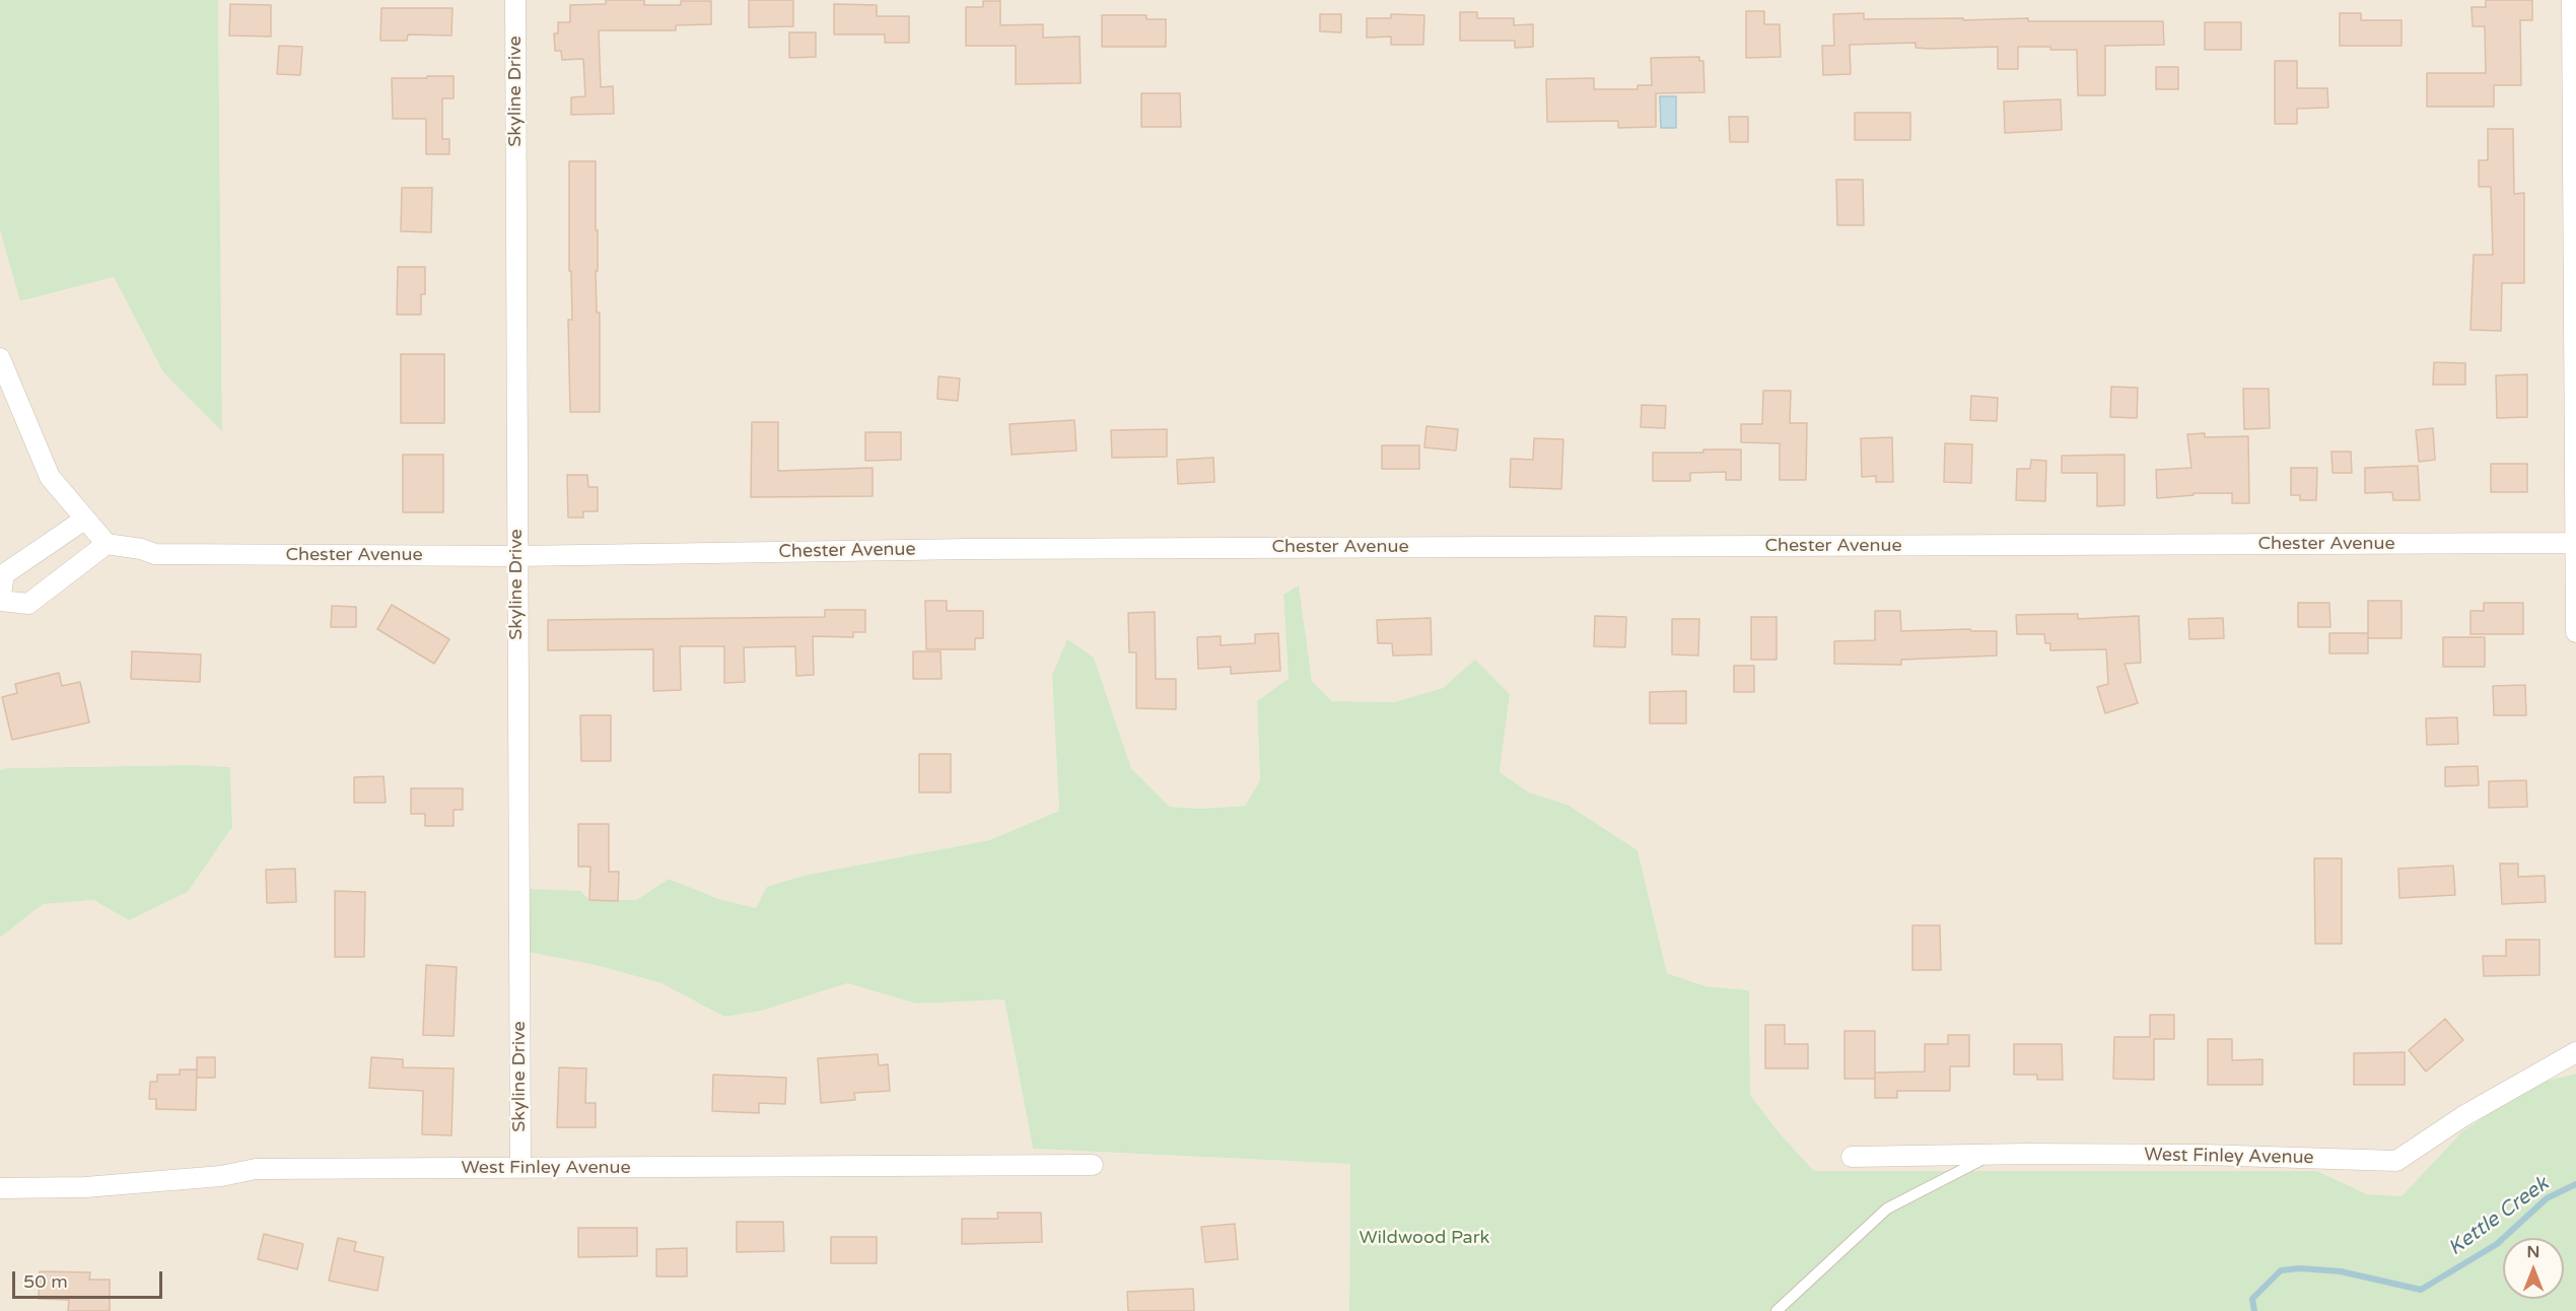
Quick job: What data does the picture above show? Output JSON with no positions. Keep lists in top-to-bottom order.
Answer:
{
  "streets": {
    "street": ["Skyline Drive", "Chester Avenue", "West Finley Avenue"]
  },
  "crossings": [
    ["Skyline Drive", "Chester Avenue"],
    ["Skyline Drive", "West Finley Avenue"]
  ],
  "water": ["Kettle Creek"],
  "parks": ["Wildwood Park"],
  "scale_bar": "50 m",
  "north": "top"
}
